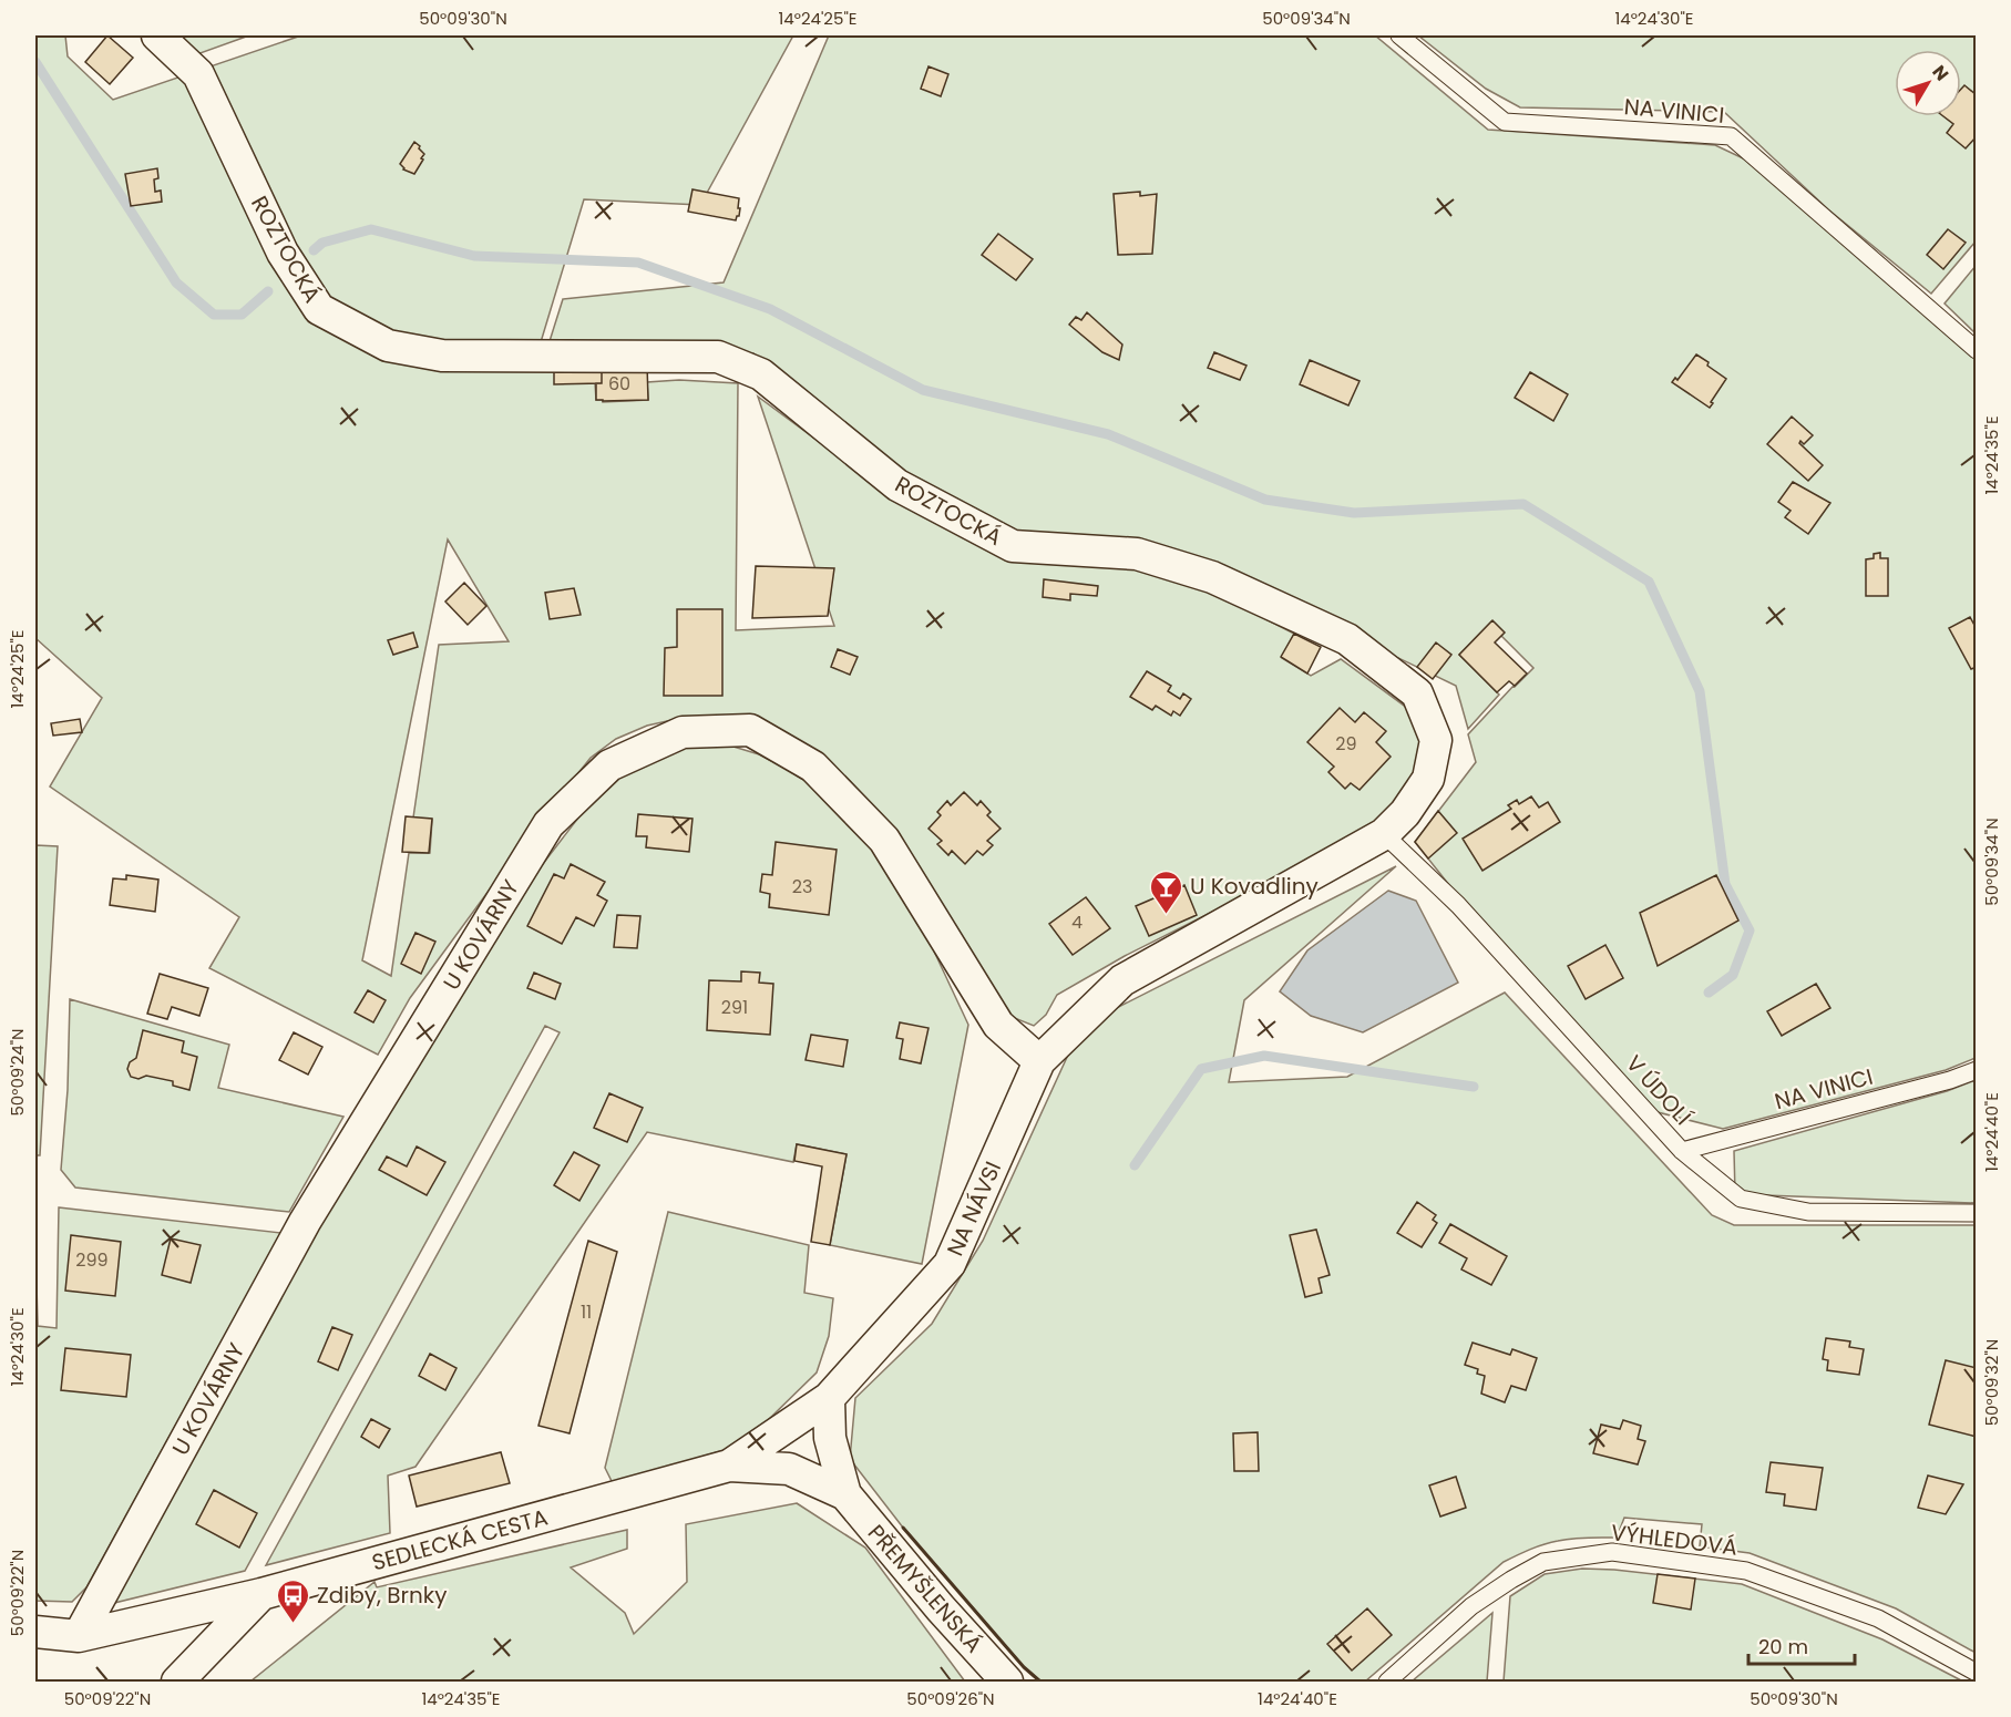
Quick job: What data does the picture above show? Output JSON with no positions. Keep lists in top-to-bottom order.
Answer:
{
  "streets": {
    "street": [
      "ROZTOCKÁ",
      "U KOVÁRNY",
      "NA NÁVSI",
      "SEDLECKÁ CESTA",
      "PŘEMYŠLENSKÁ"
    ],
    "lane": ["NA VINICI", "V ÚDOLÍ", "VÝHLEDOVÁ"]
  },
  "crossings": [
    ["NA VINICI", "V ÚDOLÍ"],
    ["ROZTOCKÁ", "U KOVÁRNY"],
    ["ROZTOCKÁ", "V ÚDOLÍ"],
    ["ROZTOCKÁ", "NA NÁVSI"],
    ["U KOVÁRNY", "NA NÁVSI"],
    ["U KOVÁRNY", "SEDLECKÁ CESTA"],
    ["NA NÁVSI", "SEDLECKÁ CESTA"]
  ],
  "places": {
    "bar": ["U Kovadliny"],
    "bus stop": ["Zdiby, Brnky"]
  },
  "house_numbers": [
    "60",
    "29",
    "23",
    "4",
    "291",
    "299",
    "11"
  ],
  "scale_bar": "20 m",
  "north": "top right",
  "coordinates": [
    "50°09'30\"N",
    "14°24'25\"E",
    "50°09'34\"N",
    "14°24'30\"E",
    "14°24'35\"E",
    "50°09'24\"N",
    "14°24'40\"E",
    "50°09'32\"N",
    "50°09'22\"N",
    "50°09'26\"N"
  ]
}
